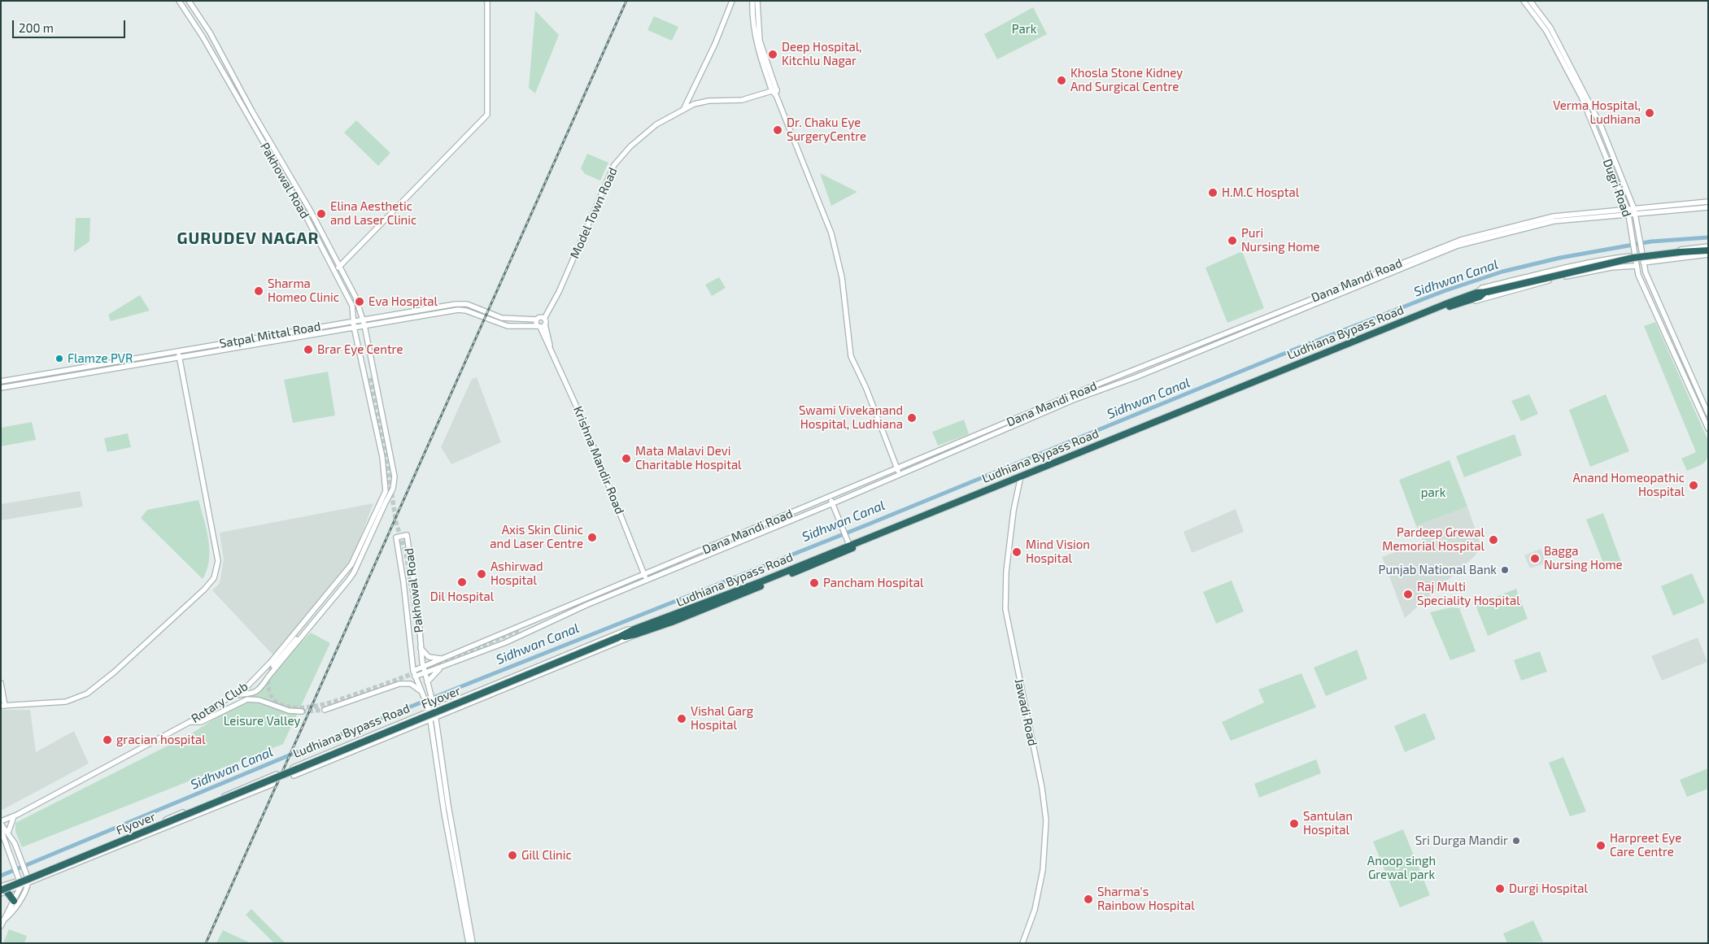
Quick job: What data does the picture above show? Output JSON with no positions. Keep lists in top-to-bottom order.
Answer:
{
  "streets": {
    "highway": ["Ludhiana Bypass Road", "Flyover"],
    "street": [
      "Pakhowal Road",
      "Dugri Road",
      "Model Town Road",
      "Dana Mandi Road",
      "Satpal Mittal Road",
      "Krishna Mandir Road",
      "Rotary Club",
      "Jawadi Road"
    ]
  },
  "crossings": [
    ["Pakhowal Road", "Dana Mandi Road"],
    ["Pakhowal Road", "Ludhiana Bypass Road"],
    ["Pakhowal Road", "Satpal Mittal Road"],
    ["Pakhowal Road", "Rotary Club"],
    ["Dugri Road", "Dana Mandi Road"],
    ["Model Town Road", "Satpal Mittal Road"],
    ["Model Town Road", "Krishna Mandir Road"],
    ["Dana Mandi Road", "Krishna Mandir Road"],
    ["Ludhiana Bypass Road", "Flyover"],
    ["Ludhiana Bypass Road", "Jawadi Road"],
    ["Satpal Mittal Road", "Krishna Mandir Road"]
  ],
  "districts": ["GURUDEV NAGAR"],
  "water": ["Sidhwan Canal"],
  "parks": [
    "Park",
    "park",
    "Leisure Valley",
    "Anoop singh Grewal park"
  ],
  "places": [
    "Deep Hospital, Kitchlu Nagar",
    "Khosla Stone Kidney And Surgical Centre",
    "Verma Hospital, Ludhiana",
    "Dr. Chaku Eye SurgeryCentre",
    "H.M.C Hosptal",
    "Elina Aesthetic and Laser Clinic",
    "Puri Nursing Home",
    "Sharma Homeo Clinic",
    "Eva Hospital",
    "Brar Eye Centre",
    "Flamze PVR",
    "Swami Vivekanand Hospital, Ludhiana",
    "Mata Malavi Devi Charitable Hospital",
    "Anand Homeopathic Hospital",
    "Axis Skin Clinic and Laser Centre",
    "Pardeep Grewal Memorial Hospital",
    "Mind Vision Hospital",
    "Bagga Nursing Home",
    "Punjab National Bank",
    "Ashirwad Hospital",
    "Dil Hospital",
    "Pancham Hospital",
    "Raj Multi Speciality Hospital",
    "Vishal Garg Hospital",
    "gracian hospital",
    "Santulan Hospital",
    "Sri Durga Mandir",
    "Harpreet Eye Care Centre",
    "Gill Clinic",
    "Durgi Hospital",
    "Sharma's Rainbow Hospital"
  ],
  "scale_bar": "200 m"
}
